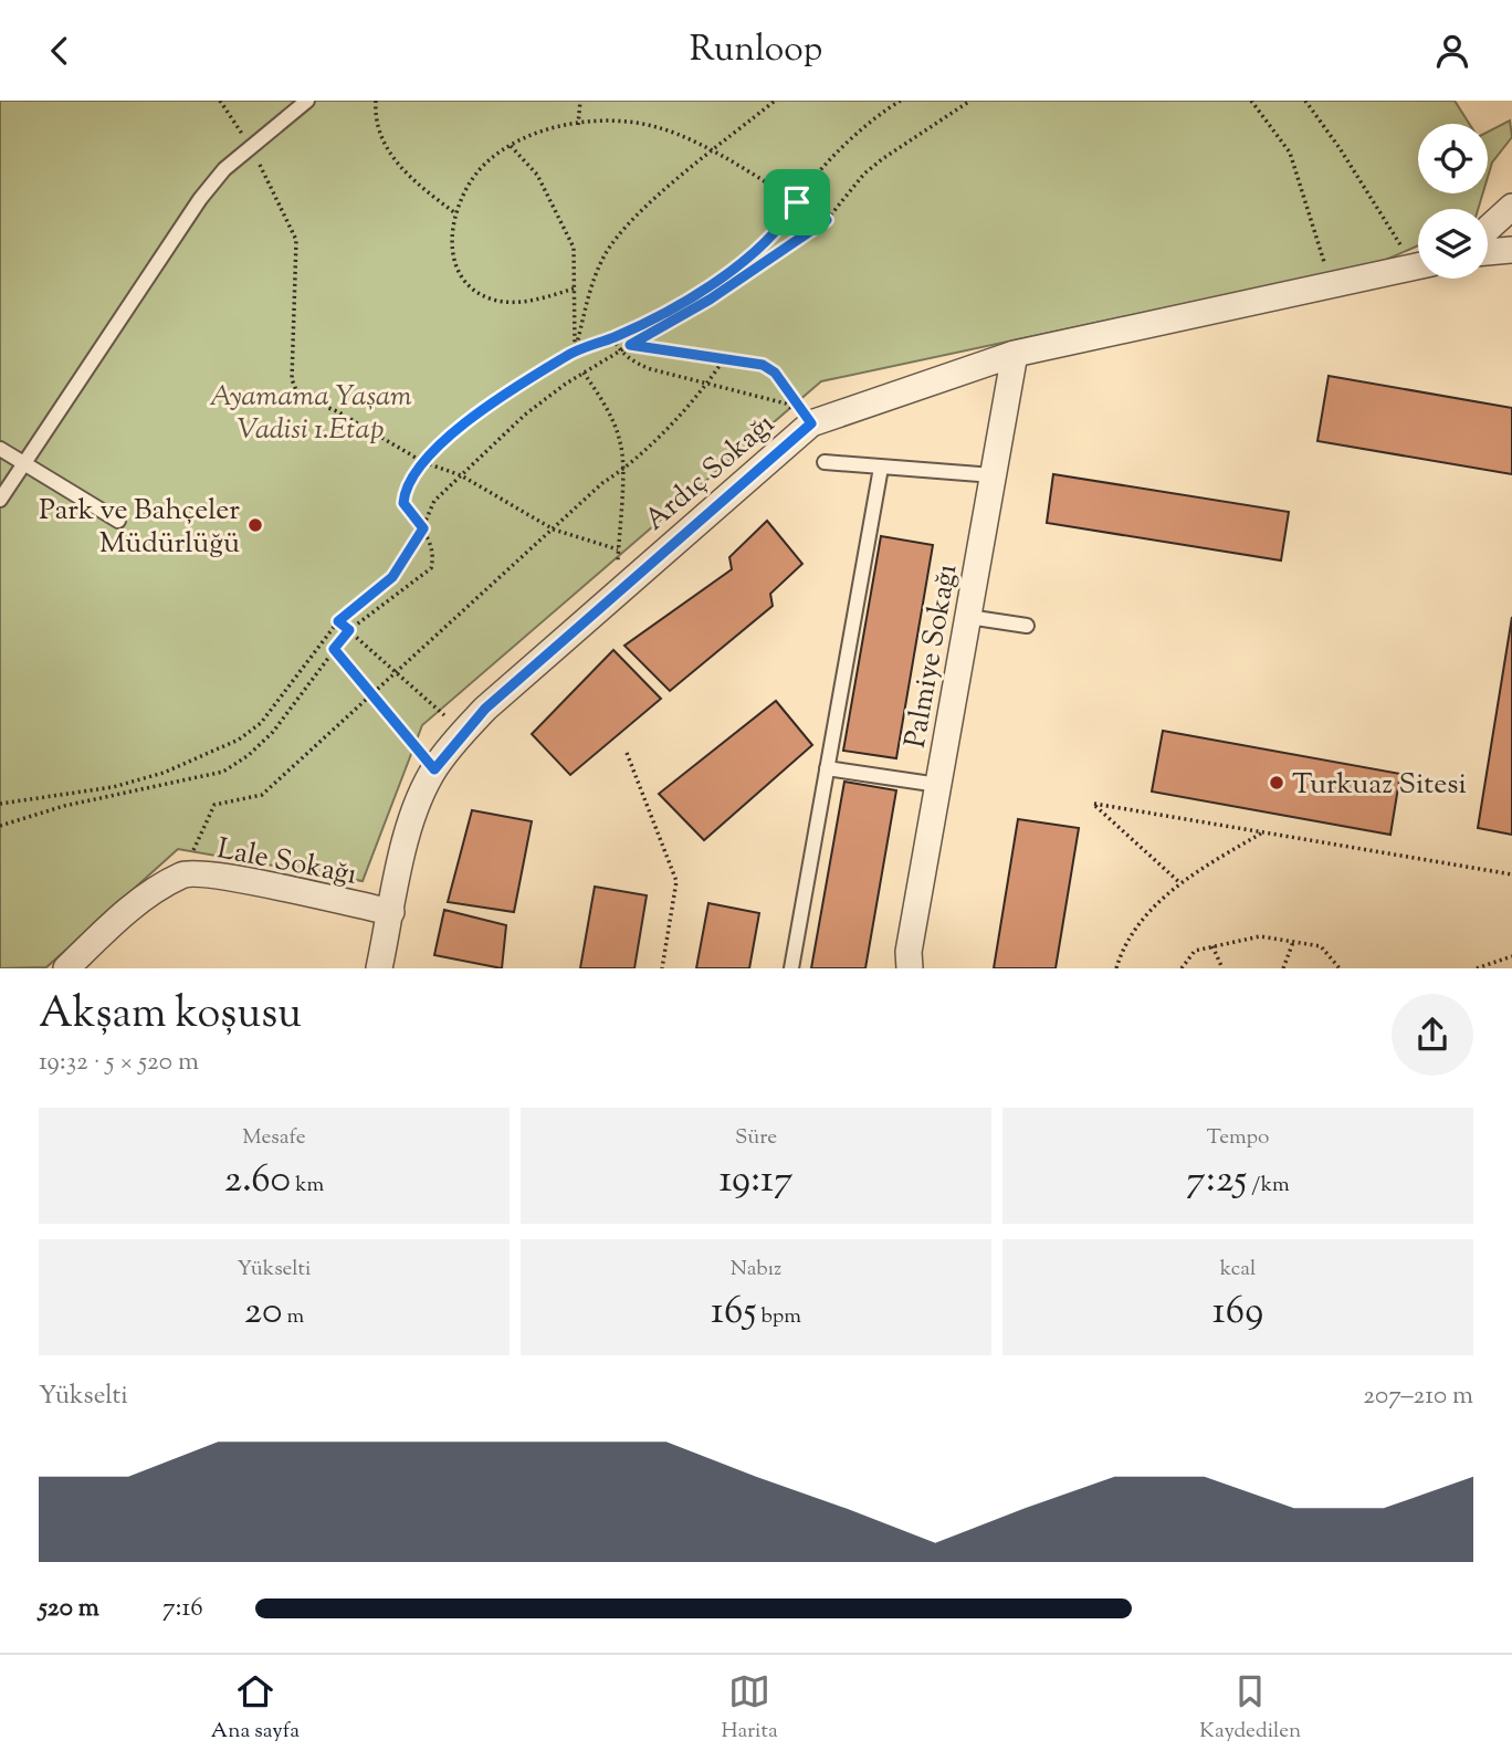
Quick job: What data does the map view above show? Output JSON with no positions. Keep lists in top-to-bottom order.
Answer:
{
  "streets": {
    "street": ["Ardıç Sokağı", "Palmiye Sokağı", "Lale Sokağı"]
  },
  "crossings": [
    ["Ardıç Sokağı", "Palmiye Sokağı"],
    ["Ardıç Sokağı", "Lale Sokağı"]
  ],
  "parks": ["Ayamama Yaşam Vadisi 1.Etap"],
  "places": ["Park ve Bahçeler Müdürlüğü", "Turkuaz Sitesi"],
  "page": {
    "header": "Runloop",
    "heading": ["Akşam koşusu", "19:32 · 5 × 520 m"],
    "stats": [
      ["Mesafe", "2.60 km"],
      ["Süre", "19:17"],
      ["Tempo", "7:25 /km"],
      ["Yükselti", "20 m"],
      ["Nabız", "165 bpm"],
      ["kcal", "169"]
    ],
    "chart": ["Yükselti", "207–210 m"],
    "list": [
      {
        "name": "520 m",
        "note": "7:16"
      }
    ],
    "tabs": ["Ana sayfa", "Harita", "Kaydedilen"]
  }
}
